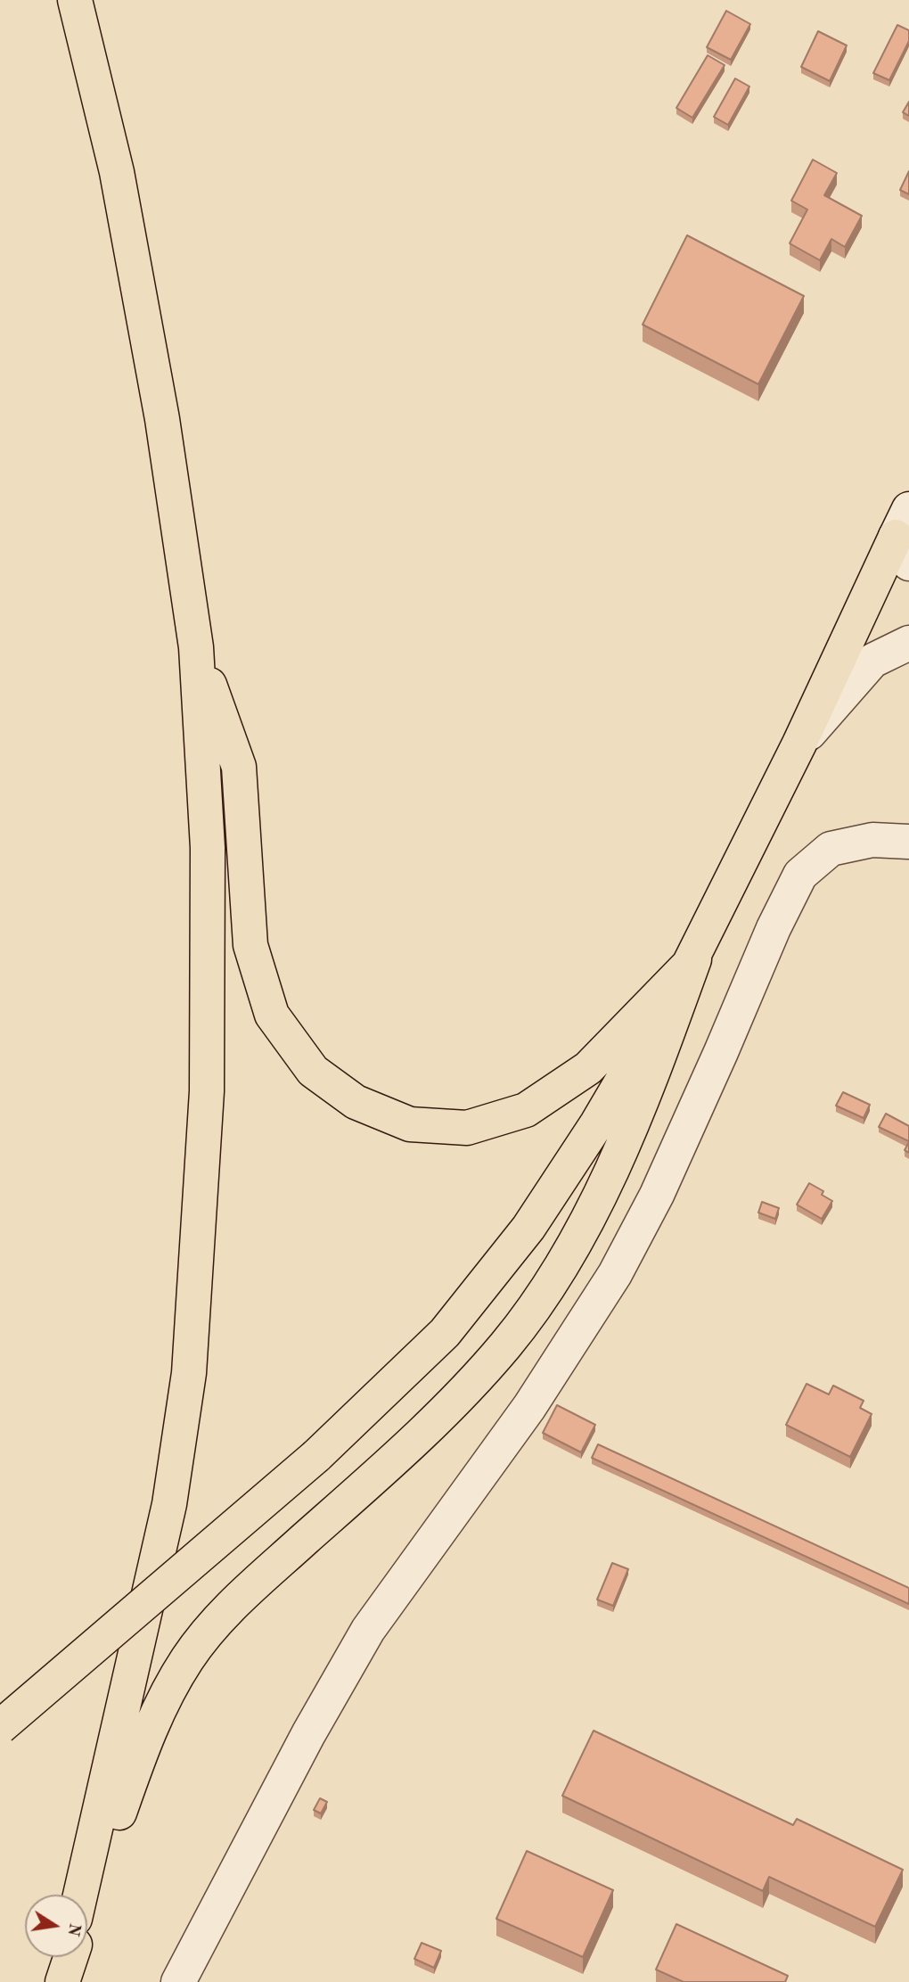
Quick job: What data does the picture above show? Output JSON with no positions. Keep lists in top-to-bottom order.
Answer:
{
  "north": "right"
}
